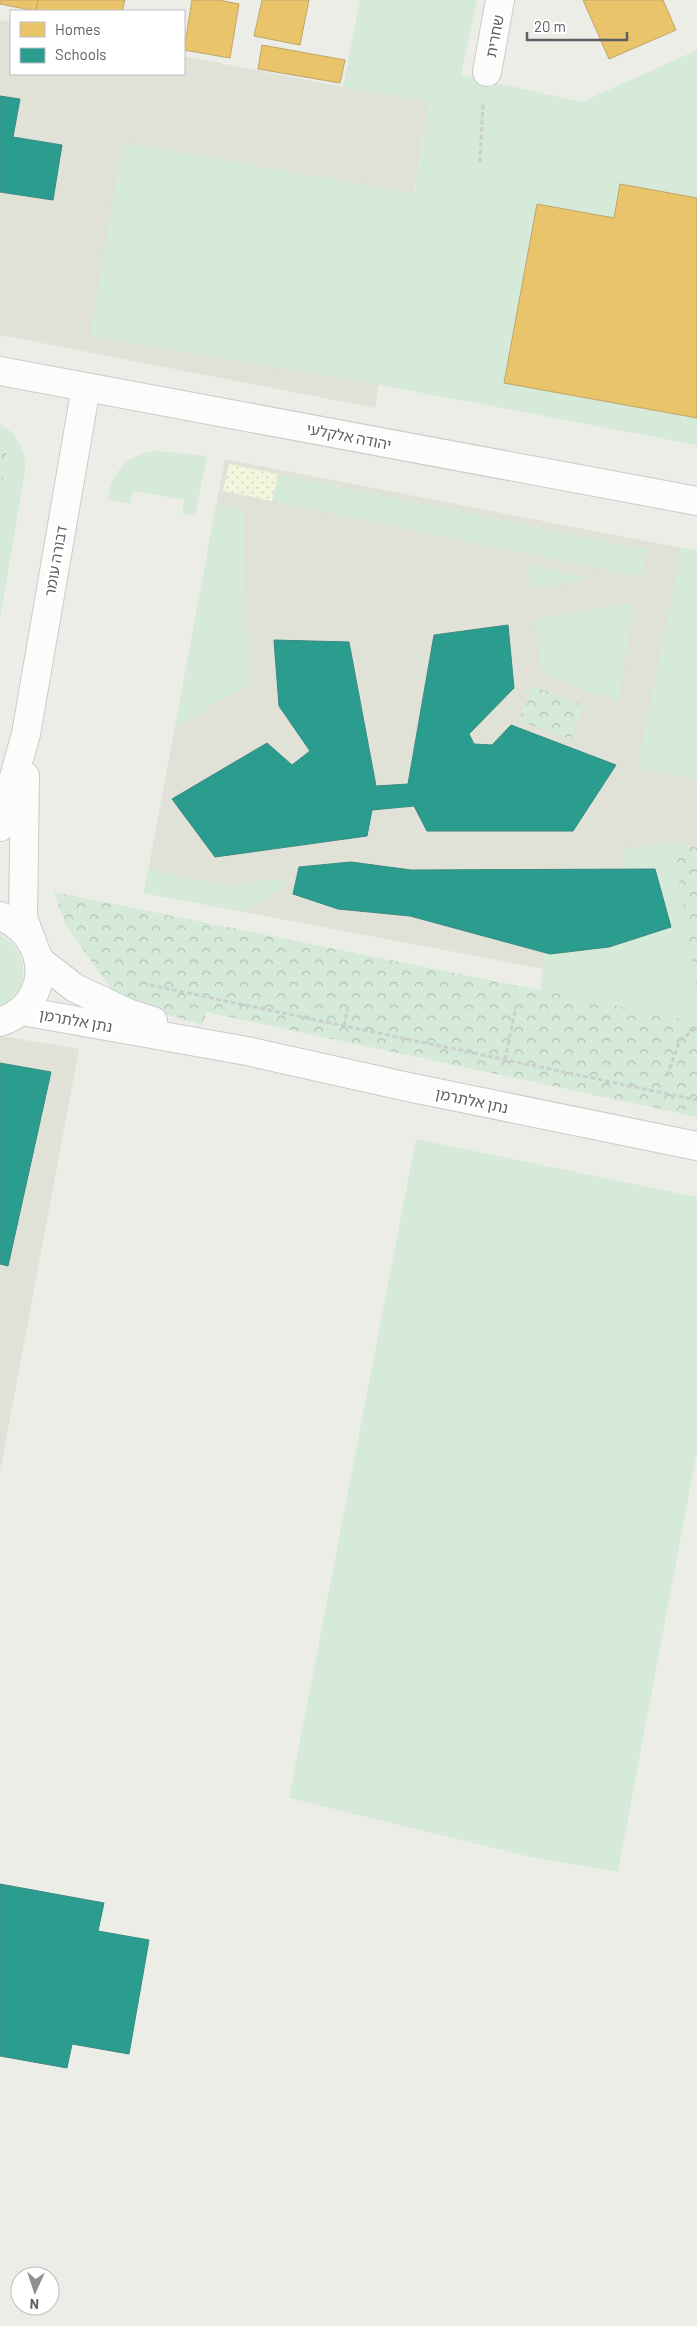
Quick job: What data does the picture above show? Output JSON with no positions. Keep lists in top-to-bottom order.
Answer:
{
  "streets": {
    "street": [
      "שחרית",
      "יהודה אלקלעי",
      "דבורה עומר",
      "נתן אלתרמן"
    ]
  },
  "crossings": [
    ["יהודה אלקלעי", "דבורה עומר"],
    ["דבורה עומר", "נתן אלתרמן"]
  ],
  "legend": ["Homes", "Schools"],
  "scale_bar": "20 m",
  "north": "bottom"
}
